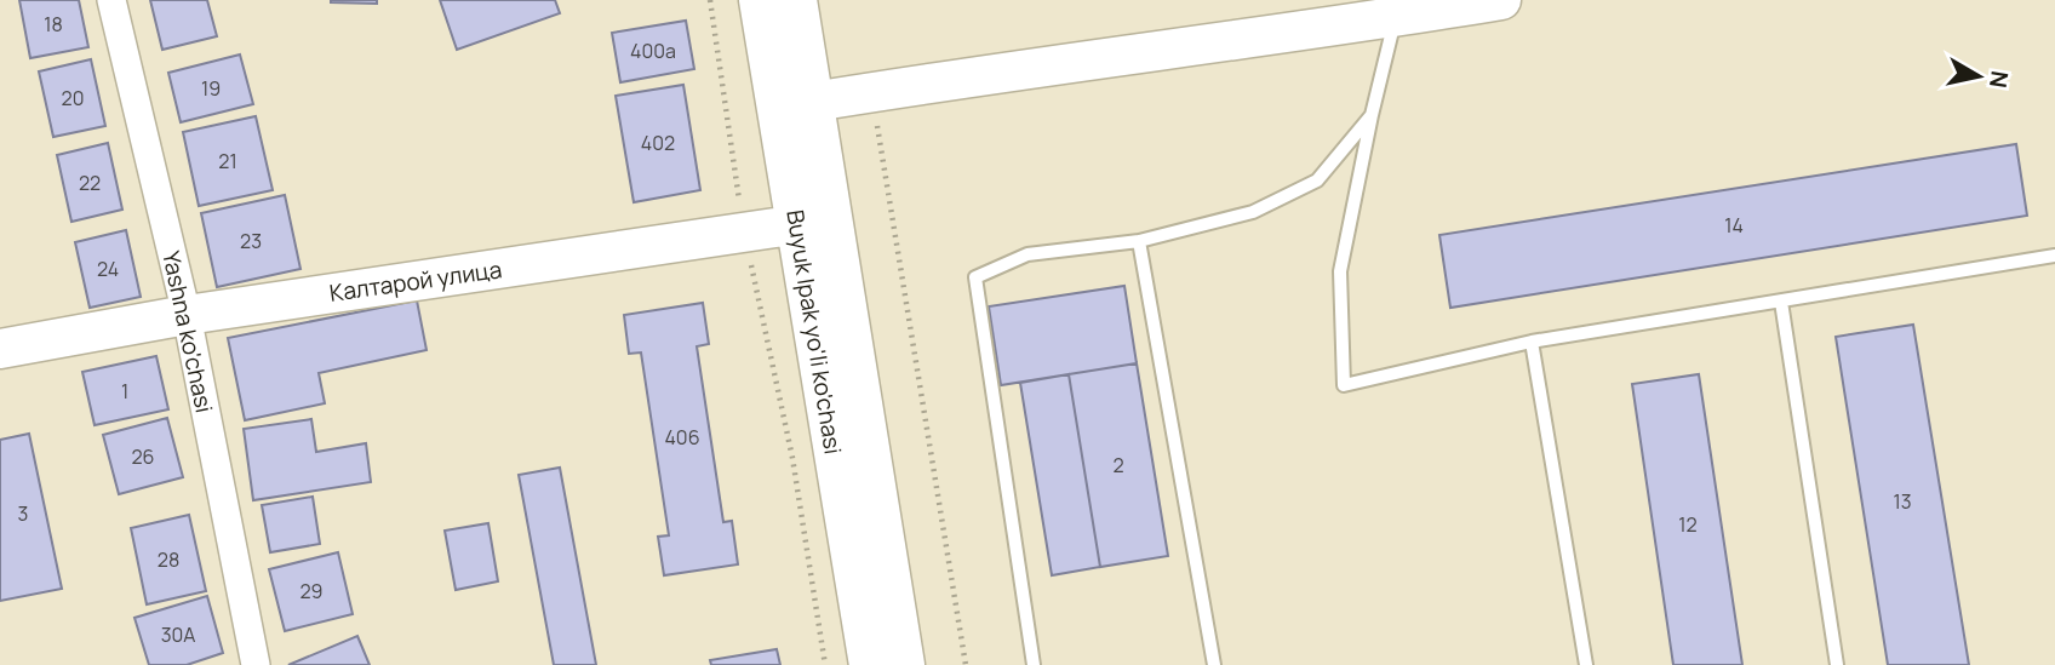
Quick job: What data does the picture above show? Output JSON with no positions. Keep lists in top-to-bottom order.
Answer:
{
  "streets": {
    "street": ["Калтарой улица", "Yashna ko'chasi", "Buyuk Ipak yo'li ko'chasi"]
  },
  "crossings": [
    ["Калтарой улица", "Yashna ko'chasi"],
    ["Калтарой улица", "Buyuk Ipak yo'li ko'chasi"]
  ],
  "house_numbers": [
    "18",
    "400а",
    "19",
    "20",
    "402",
    "21",
    "22",
    "14",
    "23",
    "24",
    "1",
    "406",
    "26",
    "2",
    "13",
    "3",
    "12",
    "28",
    "29",
    "30A"
  ],
  "north": "right"
}
